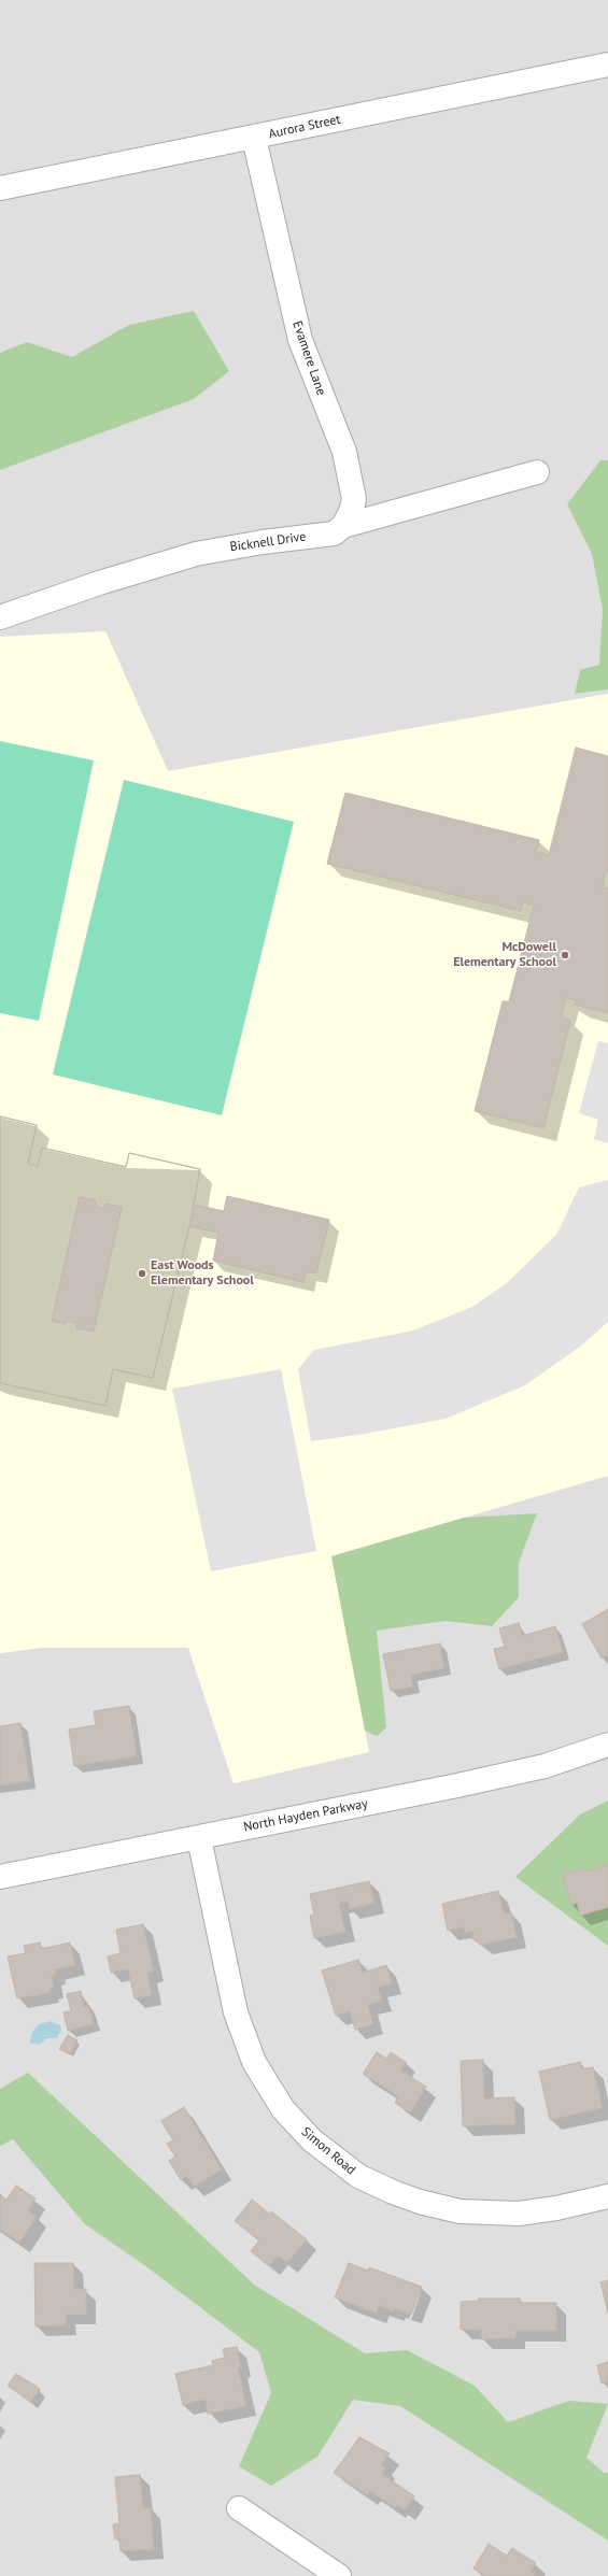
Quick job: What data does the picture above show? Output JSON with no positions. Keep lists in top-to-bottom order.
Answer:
{
  "streets": {
    "street": [
      "Aurora Street",
      "Evamere Lane",
      "Bicknell Drive",
      "North Hayden Parkway",
      "Simon Road"
    ]
  },
  "crossings": [
    ["Aurora Street", "Evamere Lane"],
    ["Evamere Lane", "Bicknell Drive"],
    ["North Hayden Parkway", "Simon Road"]
  ],
  "places": ["McDowell Elementary School", "East Woods Elementary School"]
}
